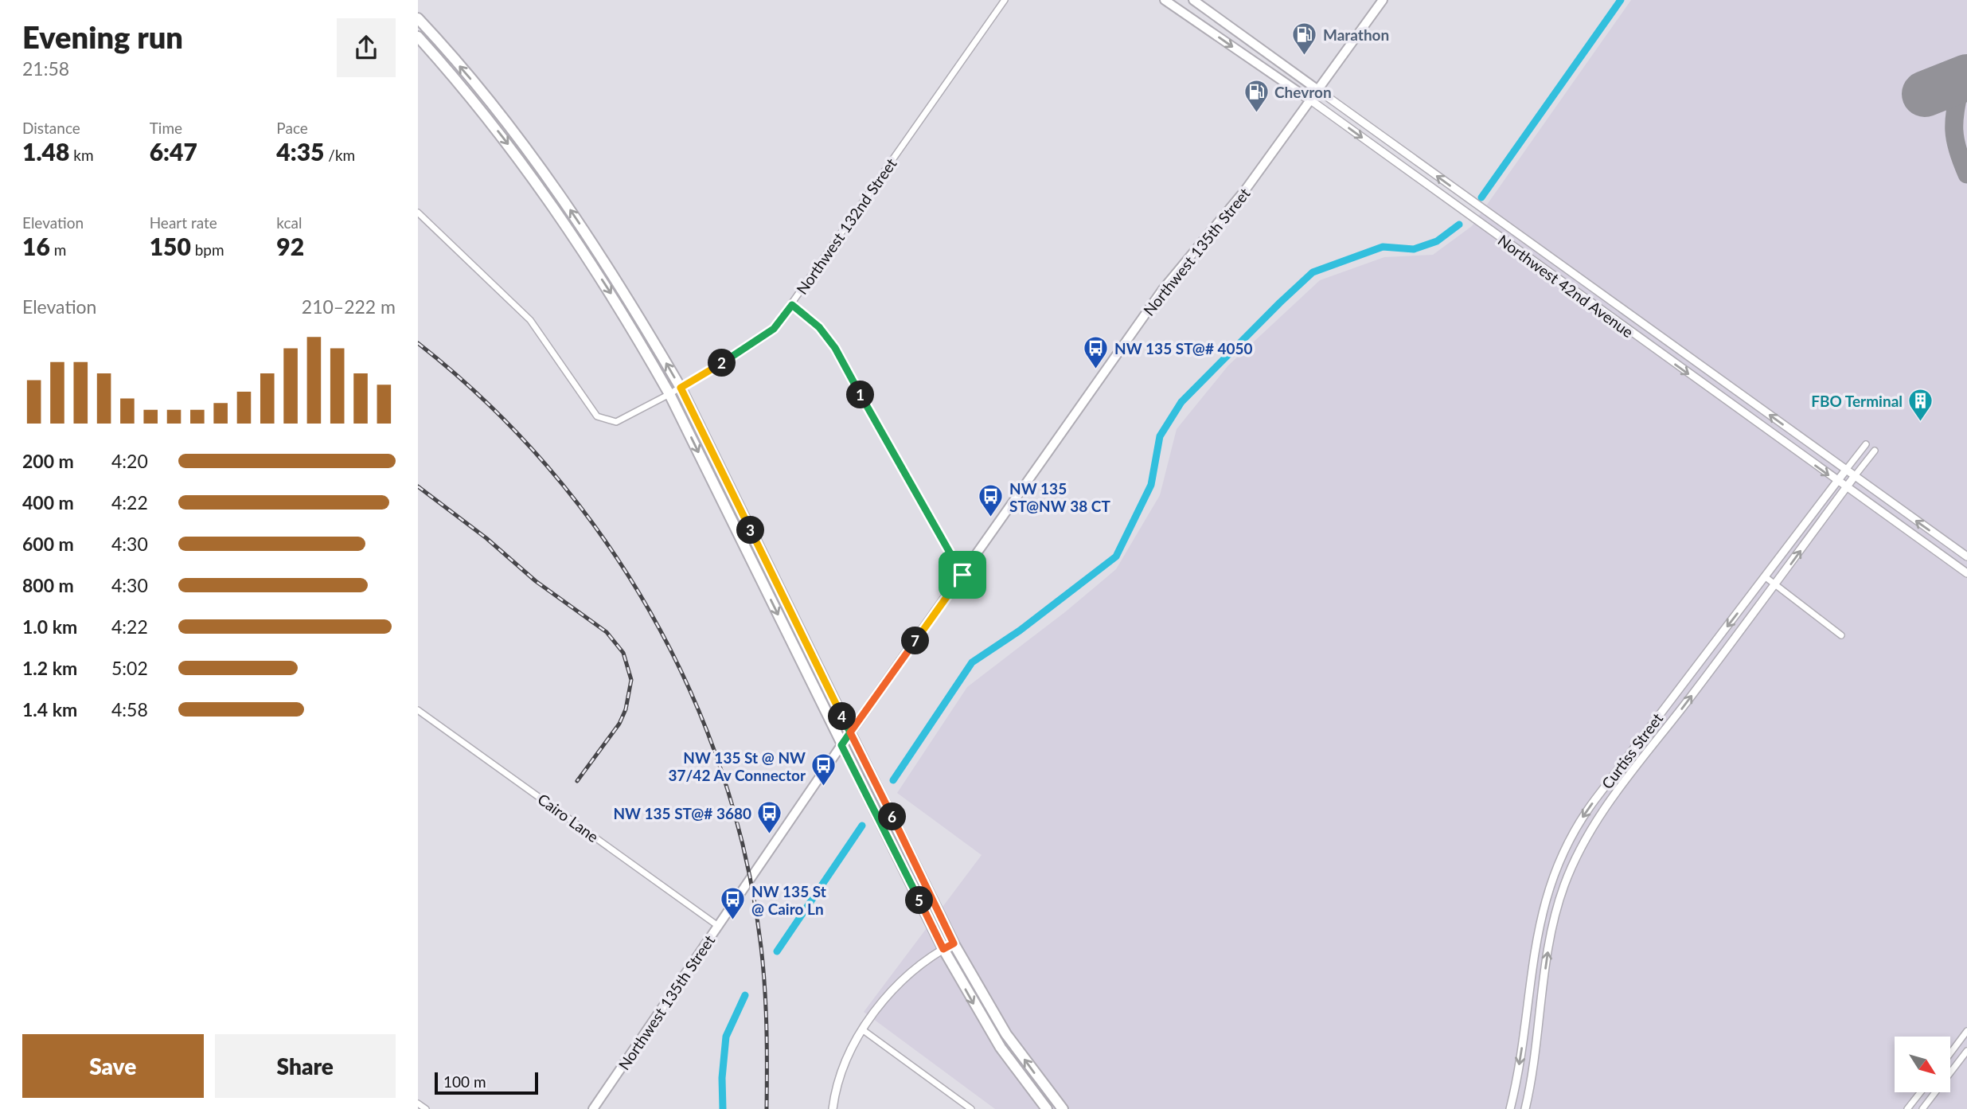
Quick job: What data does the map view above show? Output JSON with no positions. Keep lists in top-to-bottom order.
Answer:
{
  "streets": {
    "main road": ["Northwest 135th Street", "Northwest 42nd Avenue"],
    "street": ["Northwest 132nd Street", "Curtiss Street", "Cairo Lane"]
  },
  "crossings": [
    ["Northwest 135th Street", "Northwest 42nd Avenue"],
    ["Northwest 135th Street", "Cairo Lane"],
    ["Northwest 42nd Avenue", "Curtiss Street"]
  ],
  "places": {
    "fuel station": ["Marathon", "Chevron"],
    "bus stop": [
      "NW 135 ST@# 4050",
      "NW 135 ST@NW 38 CT",
      "NW 135 St @ NW 37/42 Av Connector",
      "NW 135 ST@# 3680",
      "NW 135 St @ Cairo Ln"
    ],
    "building": ["FBO Terminal"]
  },
  "scale_bar": "100 m",
  "north": "bottom right",
  "page": {
    "heading": ["Evening run", "21:58"],
    "stats": [
      ["Distance", "1.48 km"],
      ["Time", "6:47"],
      ["Pace", "4:35 /km"],
      ["Elevation", "16 m"],
      ["Heart rate", "150 bpm"],
      ["kcal", "92"]
    ],
    "chart": ["Elevation", "210–222 m"],
    "pins": [
      "2",
      "1",
      "3",
      "7",
      "4",
      "6",
      "5"
    ],
    "list": [
      {
        "name": "200 m",
        "note": "4:20"
      },
      {
        "name": "400 m",
        "note": "4:22"
      },
      {
        "name": "600 m",
        "note": "4:30"
      },
      {
        "name": "800 m",
        "note": "4:30"
      },
      {
        "name": "1.0 km",
        "note": "4:22"
      },
      {
        "name": "1.2 km",
        "note": "5:02"
      },
      {
        "name": "1.4 km",
        "note": "4:58"
      }
    ],
    "buttons": ["Save", "Share"],
    "scale": "100 m"
  }
}
